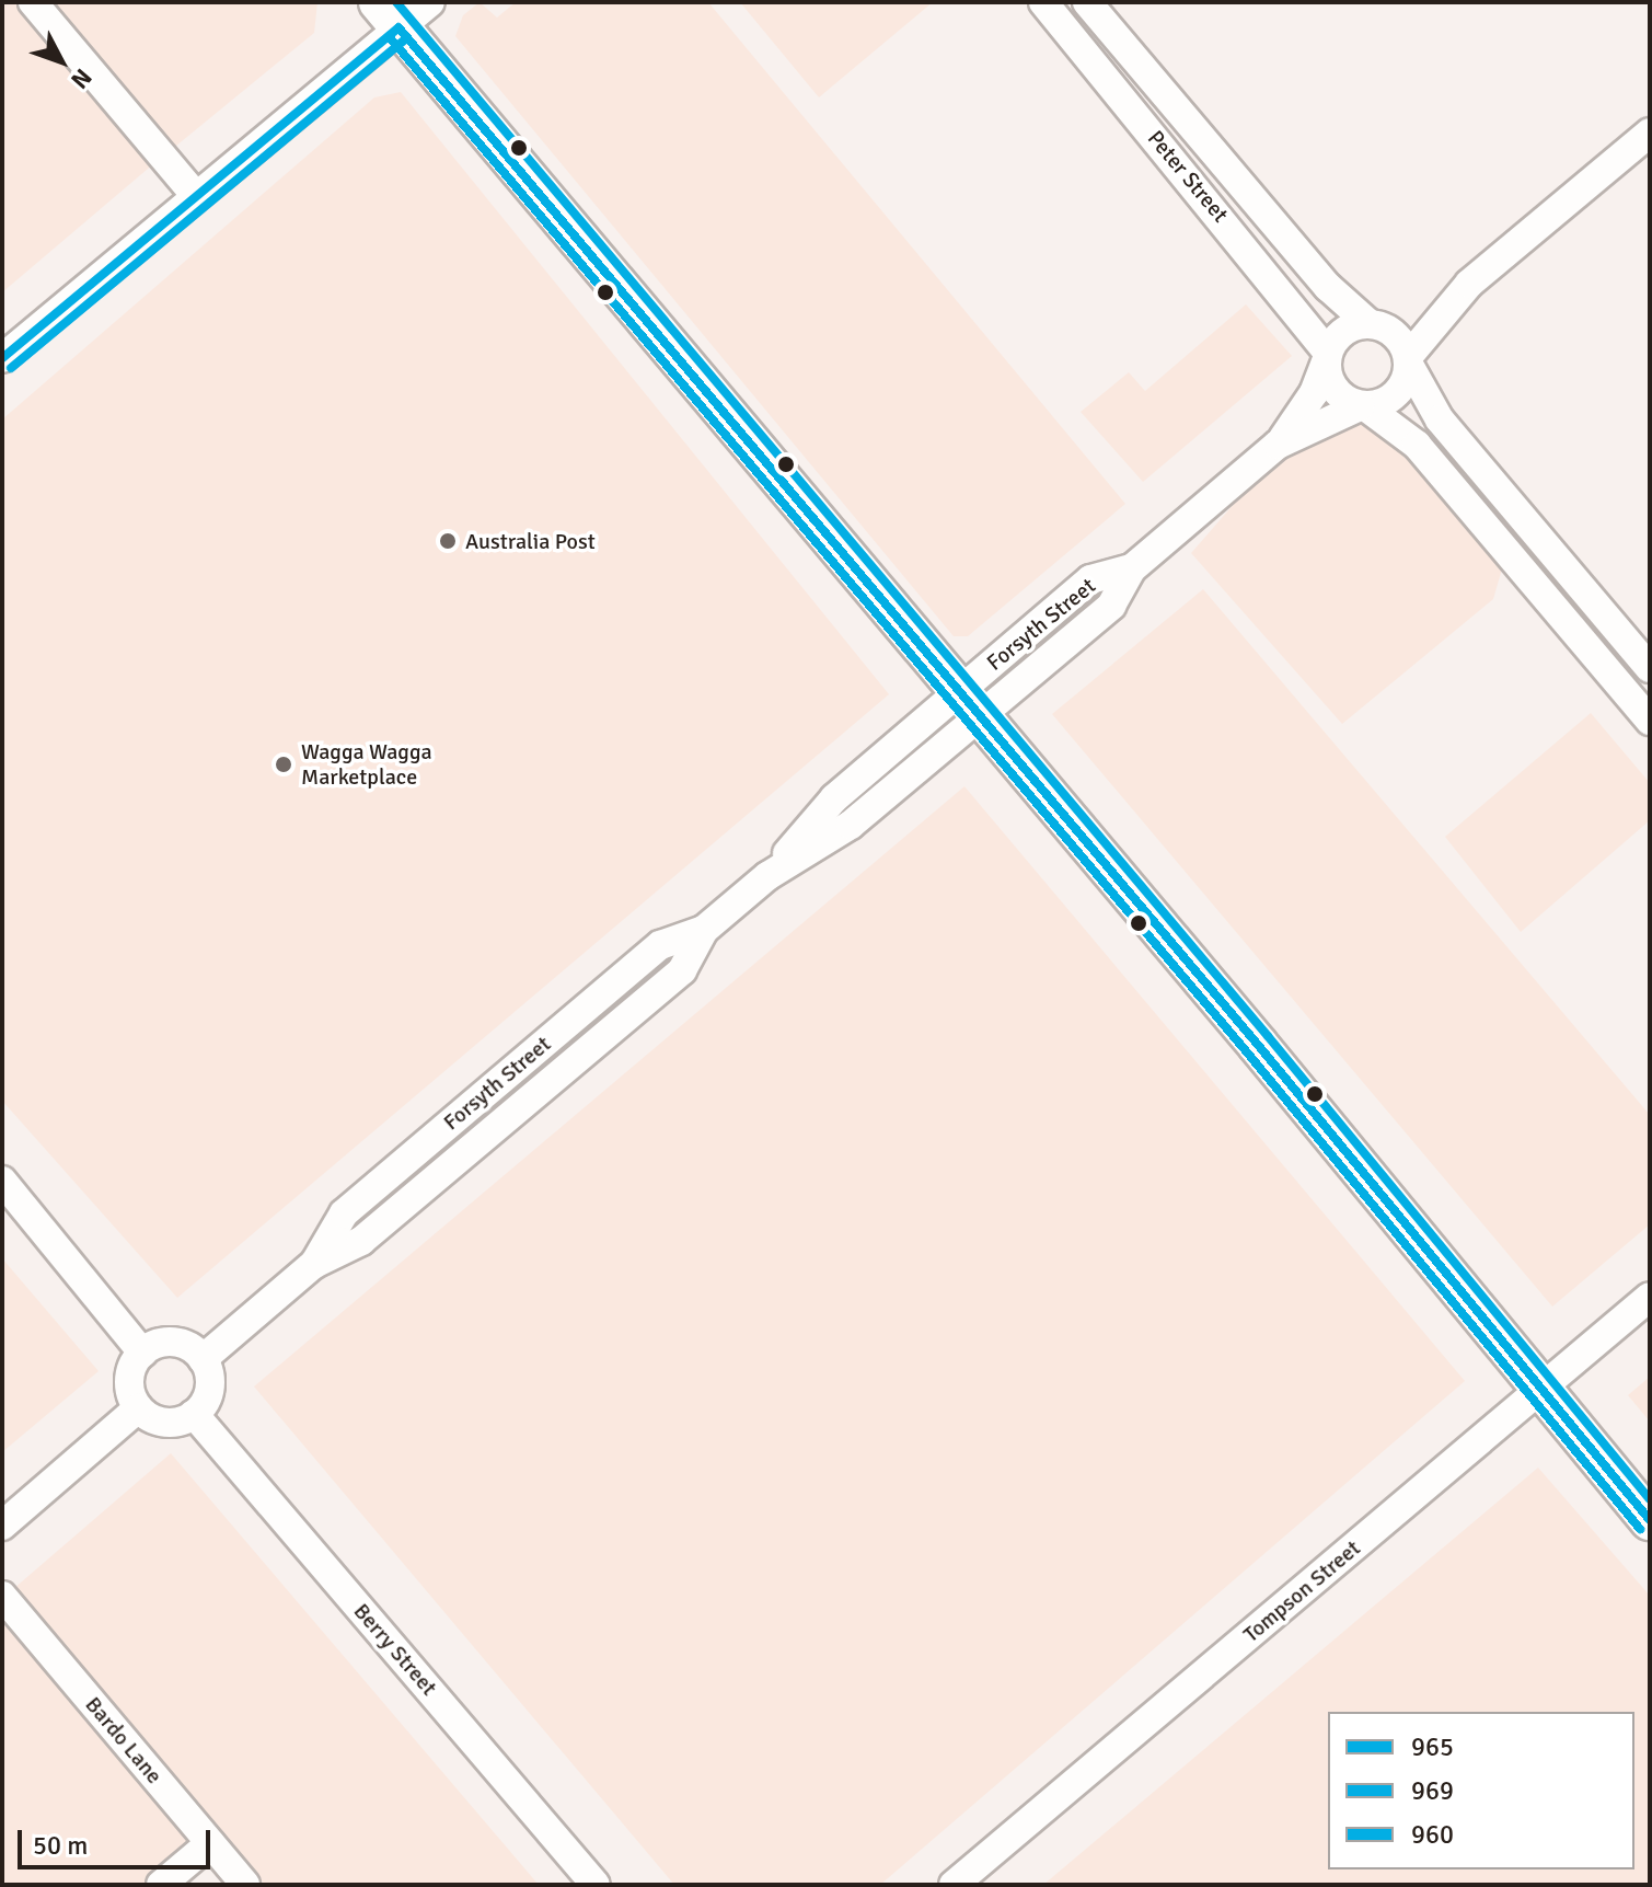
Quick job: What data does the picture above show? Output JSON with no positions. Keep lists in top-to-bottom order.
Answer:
{
  "streets": {
    "street": [
      "Peter Street",
      "Forsyth Street",
      "Tompson Street",
      "Berry Street",
      "Bardo Lane"
    ]
  },
  "crossings": [
    ["Peter Street", "Forsyth Street"],
    ["Forsyth Street", "Berry Street"]
  ],
  "places": ["Australia Post", "Wagga Wagga Marketplace"],
  "lines": ["transit line 960", "transit line 965", "transit line 969"],
  "legend": ["965", "969", "960"],
  "scale_bar": "50 m",
  "north": "bottom right"
}
